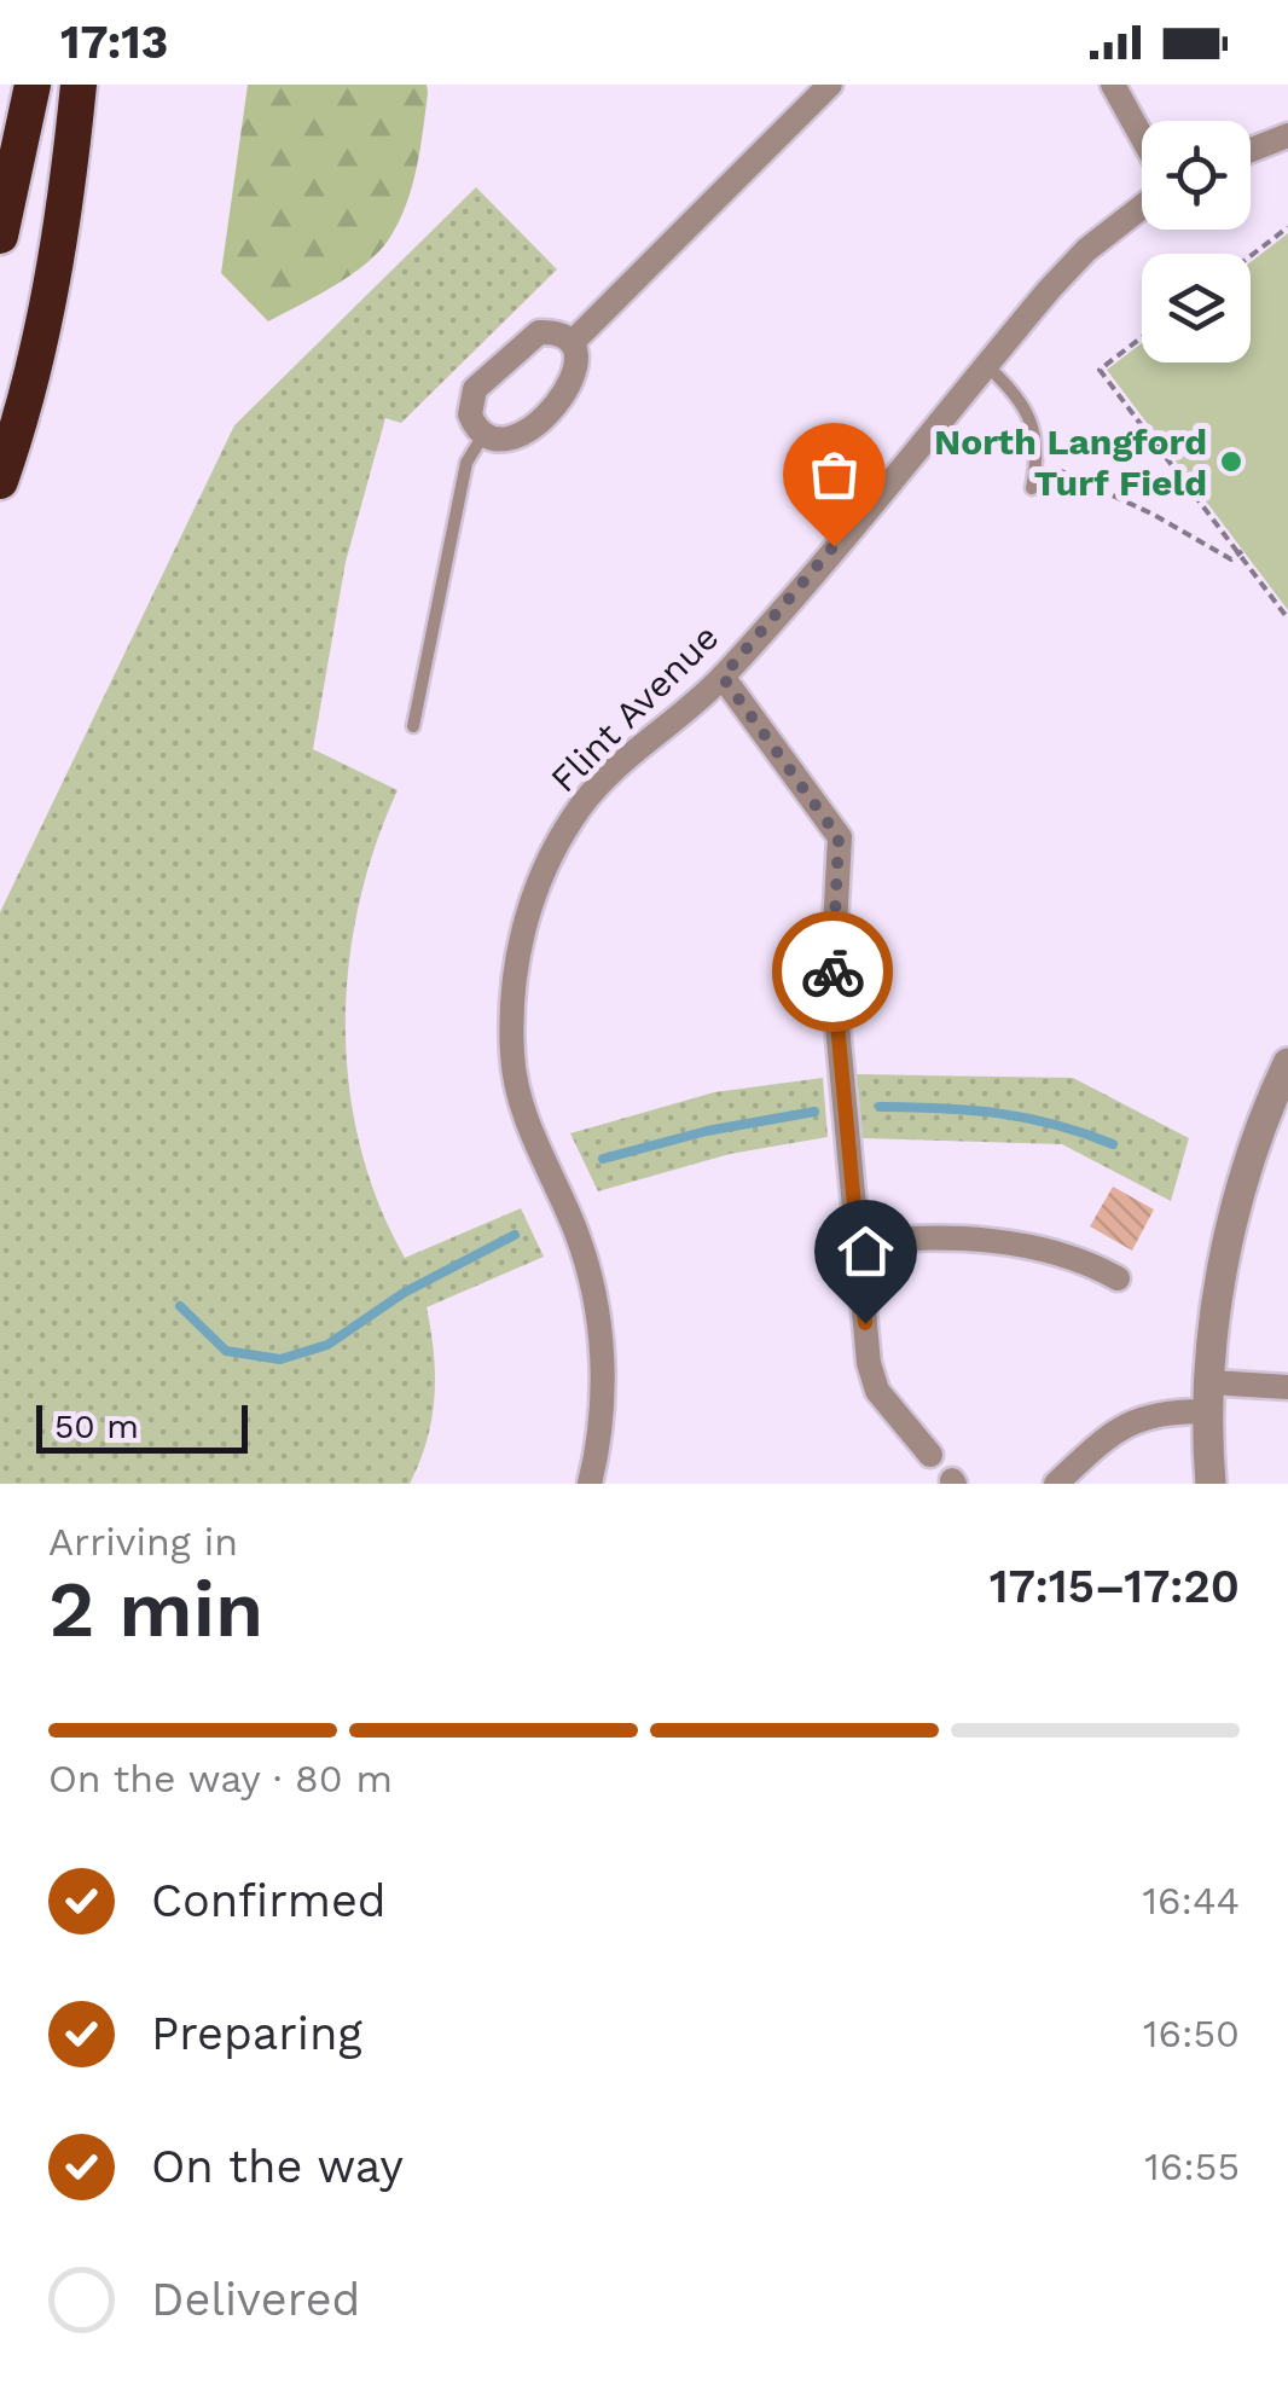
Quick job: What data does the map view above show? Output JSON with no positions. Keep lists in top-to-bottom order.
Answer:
{
  "streets": {
    "street": ["Flint Avenue"]
  },
  "places": ["North Langford Turf Field"],
  "scale_bar": "50 m",
  "page": {
    "status": "17:13",
    "scale": "50 m",
    "heading": ["2 min", "Arriving in", "17:15–17:20"],
    "bar": "On the way · 80 m",
    "list": [
      ["Confirmed", "16:44"],
      ["Preparing", "16:50"],
      ["On the way", "16:55"],
      "Delivered"
    ]
  }
}
